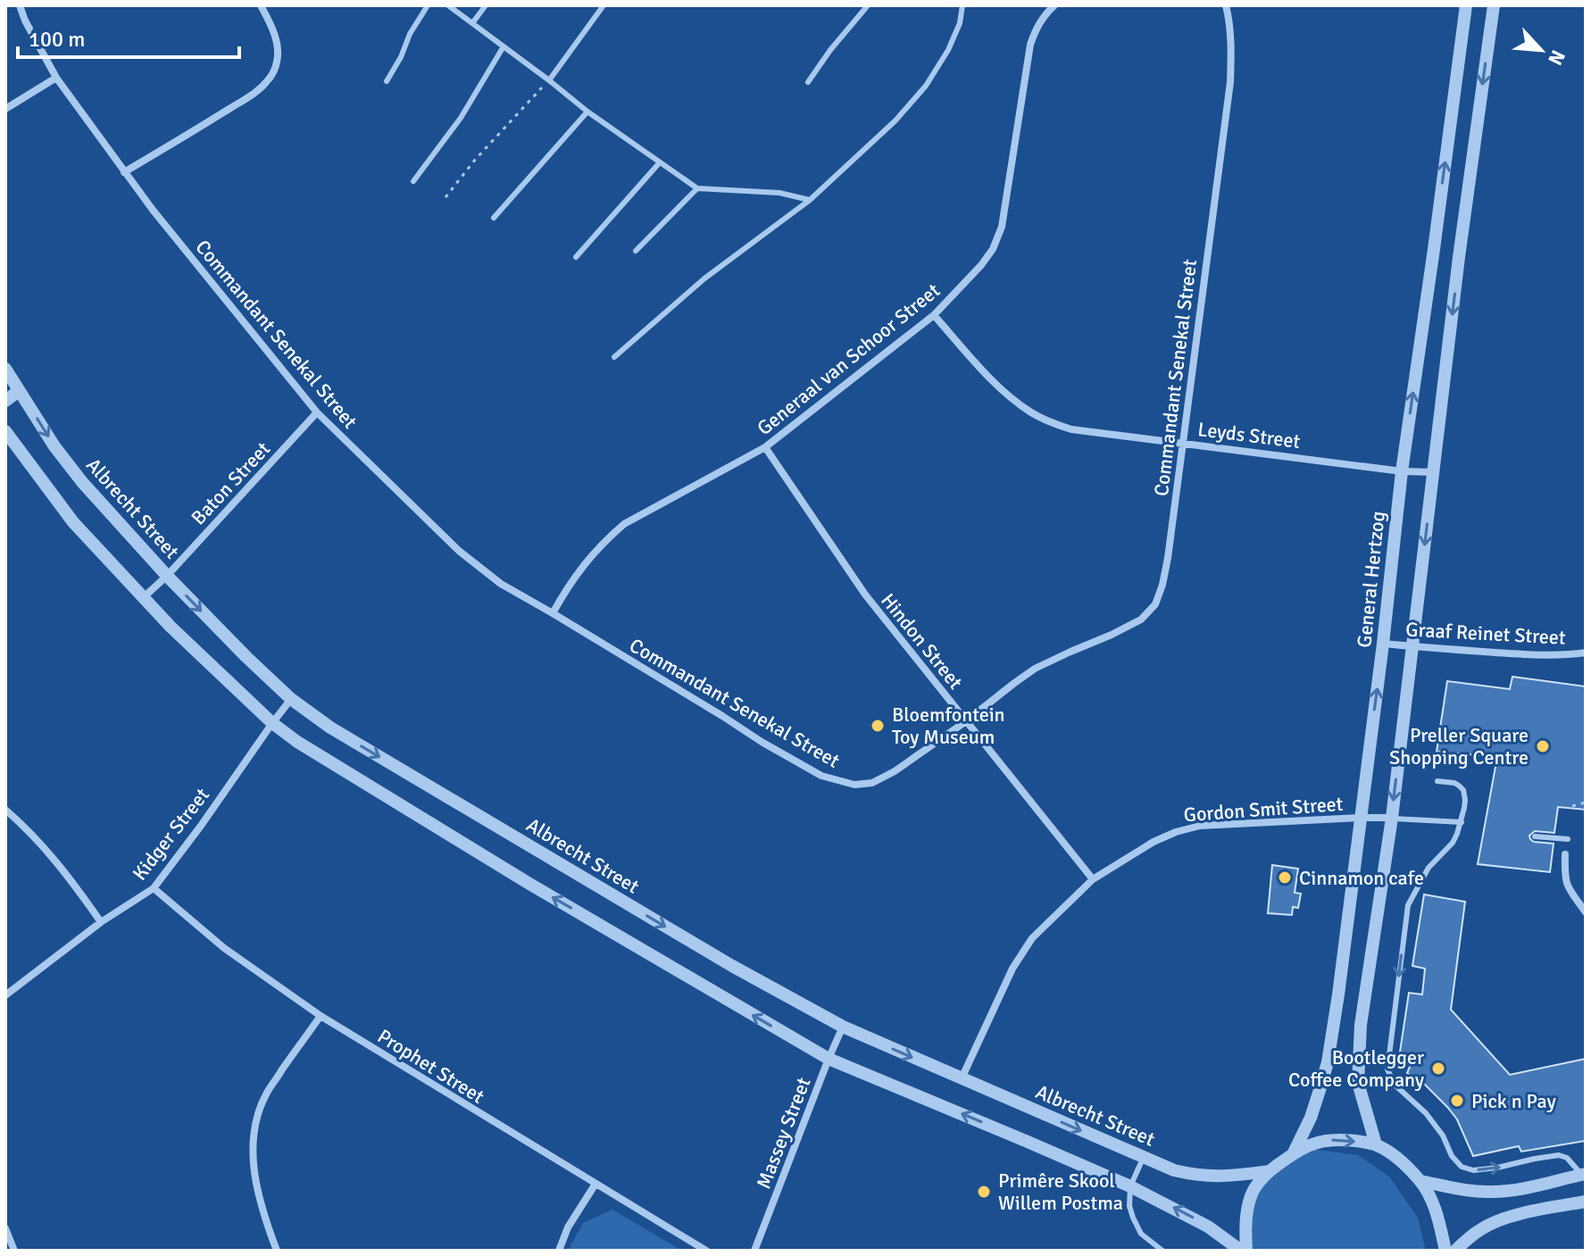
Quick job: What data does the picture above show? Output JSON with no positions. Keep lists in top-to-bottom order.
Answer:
{
  "streets": {
    "street": [
      "Commandant Senekal Street",
      "Generaal van Schoor Street",
      "Leyds Street",
      "Baton Street",
      "Albrecht Street",
      "General Hertzog",
      "Graaf Reinet Street",
      "Hindon Street",
      "Gordon Smit Street",
      "Kidger Street",
      "Prophet Street",
      "Massey Street"
    ]
  },
  "crossings": [
    ["Commandant Senekal Street", "Generaal van Schoor Street"],
    ["Commandant Senekal Street", "Leyds Street"],
    ["Commandant Senekal Street", "Baton Street"],
    ["Commandant Senekal Street", "Hindon Street"],
    ["Generaal van Schoor Street", "Leyds Street"],
    ["Generaal van Schoor Street", "Hindon Street"],
    ["Leyds Street", "General Hertzog"],
    ["Baton Street", "Albrecht Street"],
    ["Albrecht Street", "Gordon Smit Street"],
    ["Albrecht Street", "Kidger Street"],
    ["Albrecht Street", "Massey Street"],
    ["General Hertzog", "Graaf Reinet Street"],
    ["General Hertzog", "Gordon Smit Street"],
    ["Hindon Street", "Gordon Smit Street"],
    ["Kidger Street", "Prophet Street"]
  ],
  "places": [
    "Bloemfontein Toy Museum",
    "Preller Square Shopping Centre",
    "Cinnamon cafe",
    "Bootlegger Coffee Company",
    "Pick n Pay",
    "Primêre Skool Willem Postma"
  ],
  "scale_bar": "100 m",
  "north": "bottom right"
}
